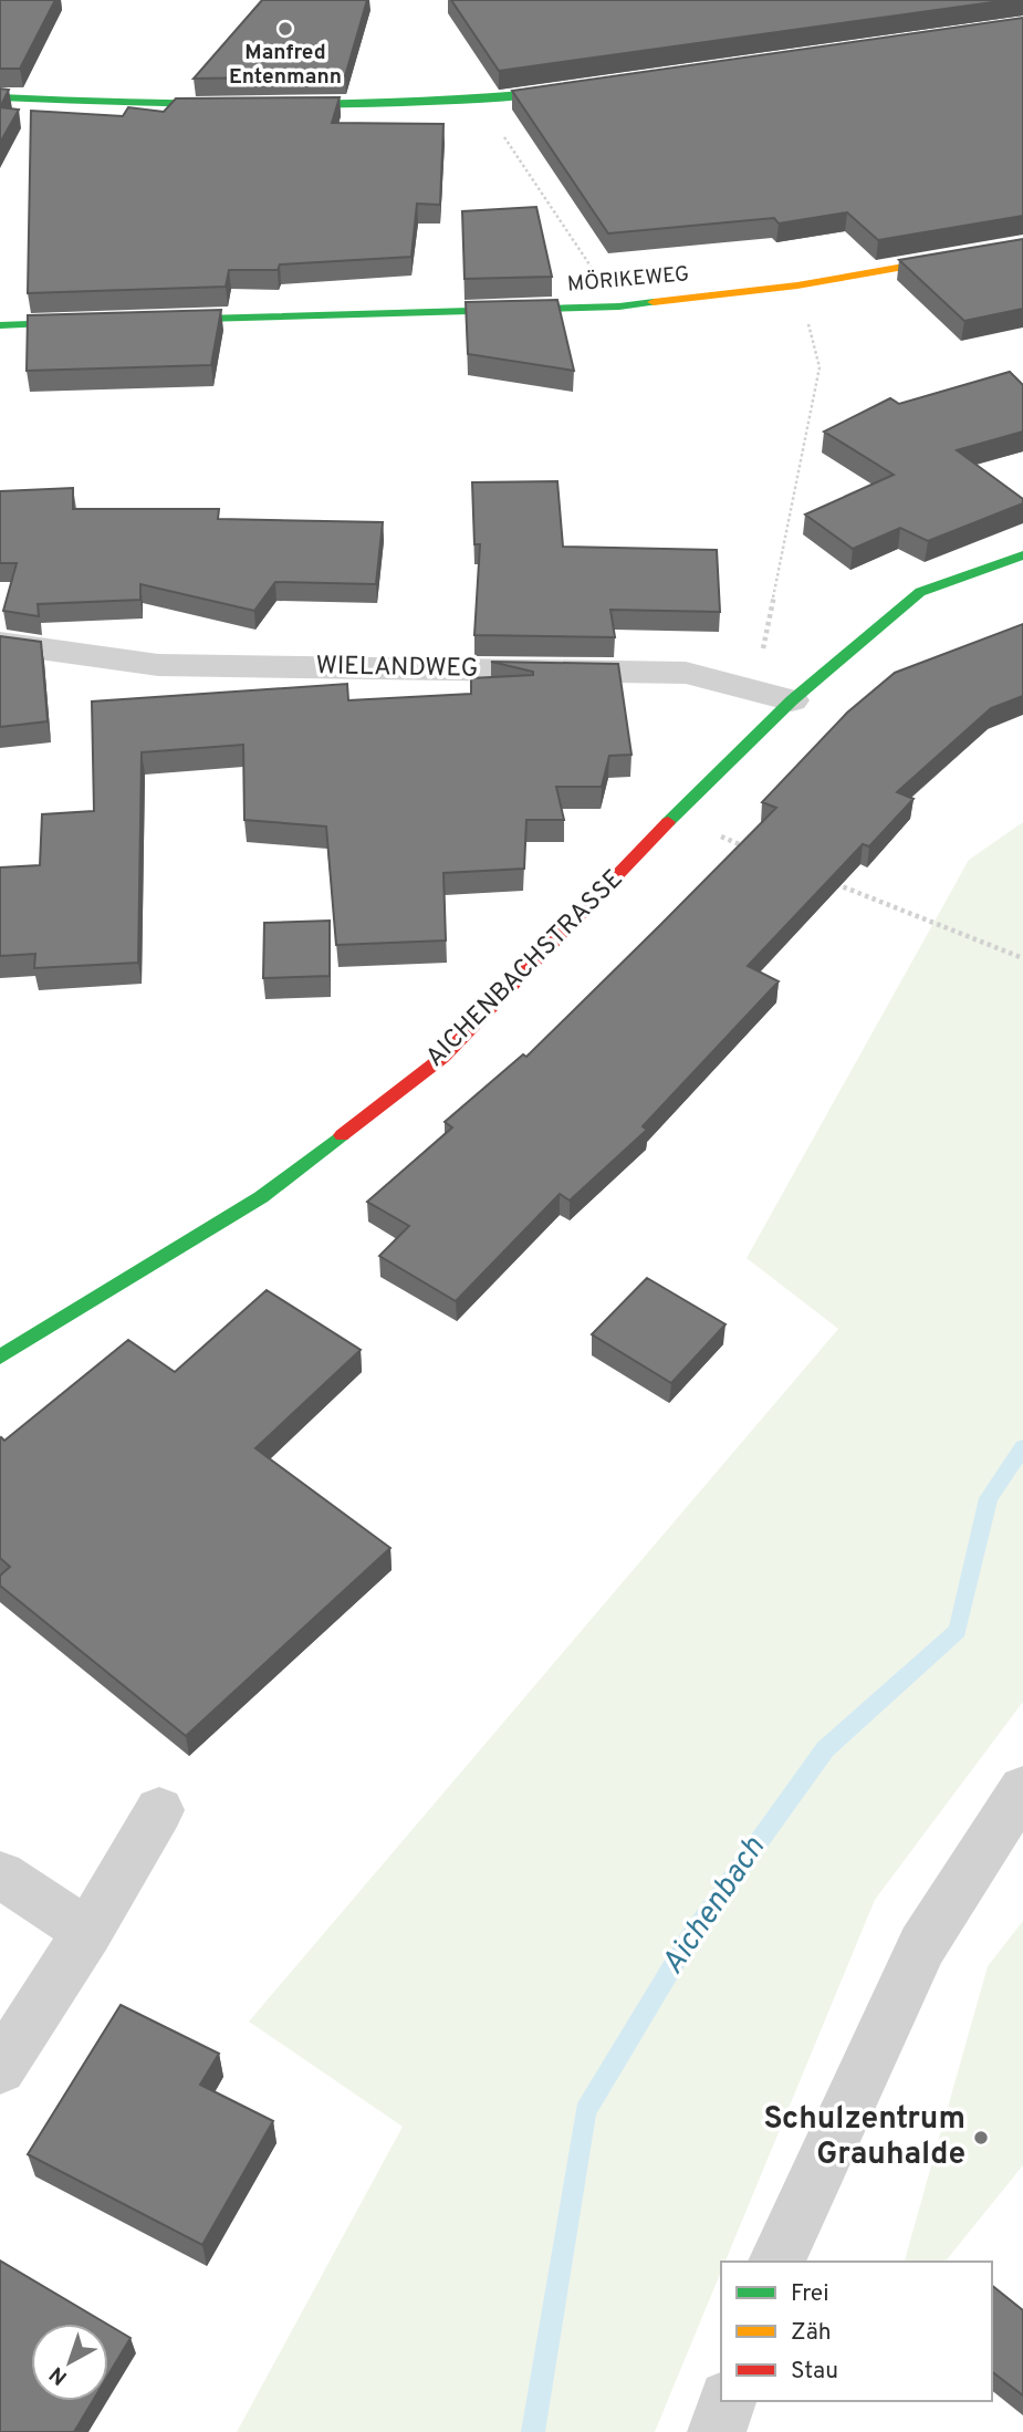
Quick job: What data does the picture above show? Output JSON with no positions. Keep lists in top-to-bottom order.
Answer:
{
  "streets": {
    "street": ["MÖRIKEWEG", "WIELANDWEG", "AICHENBACHSTRASSE"]
  },
  "crossings": [
    ["WIELANDWEG", "AICHENBACHSTRASSE"]
  ],
  "water": ["Aichenbach"],
  "places": ["Manfred Entenmann", "Schulzentrum Grauhalde"],
  "legend": ["Frei", "Zäh", "Stau"],
  "north": "bottom left"
}
